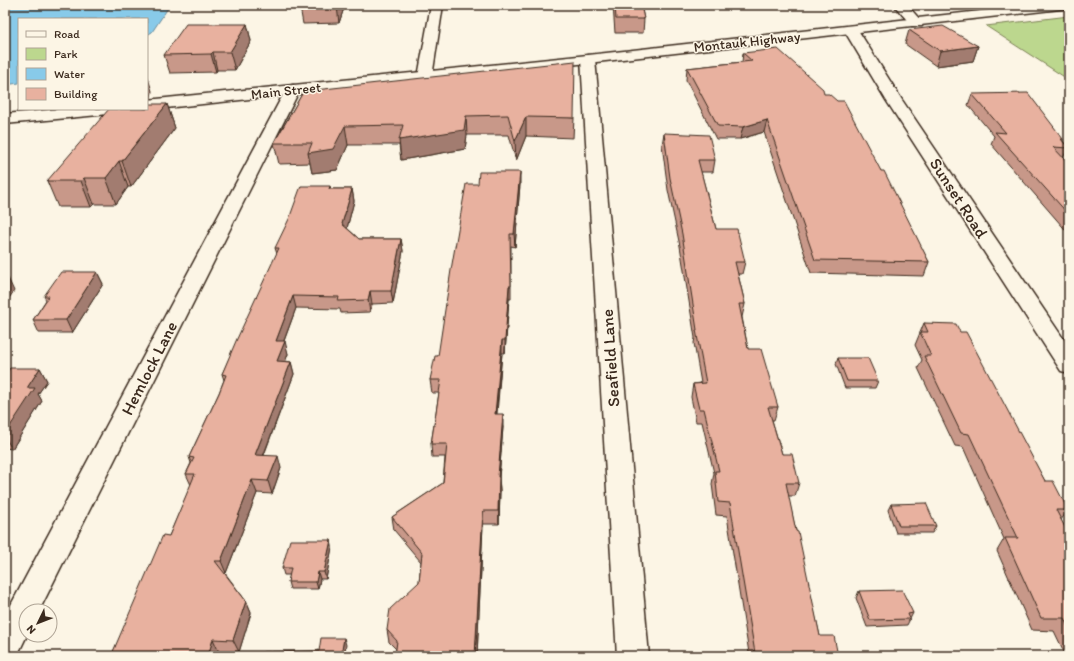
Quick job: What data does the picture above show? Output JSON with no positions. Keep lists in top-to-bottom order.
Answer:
{
  "streets": {
    "street": [
      "Montauk Highway",
      "Main Street",
      "Sunset Road",
      "Seafield Lane",
      "Hemlock Lane"
    ]
  },
  "crossings": [
    ["Montauk Highway", "Main Street"],
    ["Montauk Highway", "Sunset Road"],
    ["Montauk Highway", "Seafield Lane"],
    ["Main Street", "Hemlock Lane"]
  ],
  "legend": [
    "Road",
    "Park",
    "Water",
    "Building"
  ],
  "north": "bottom left"
}
